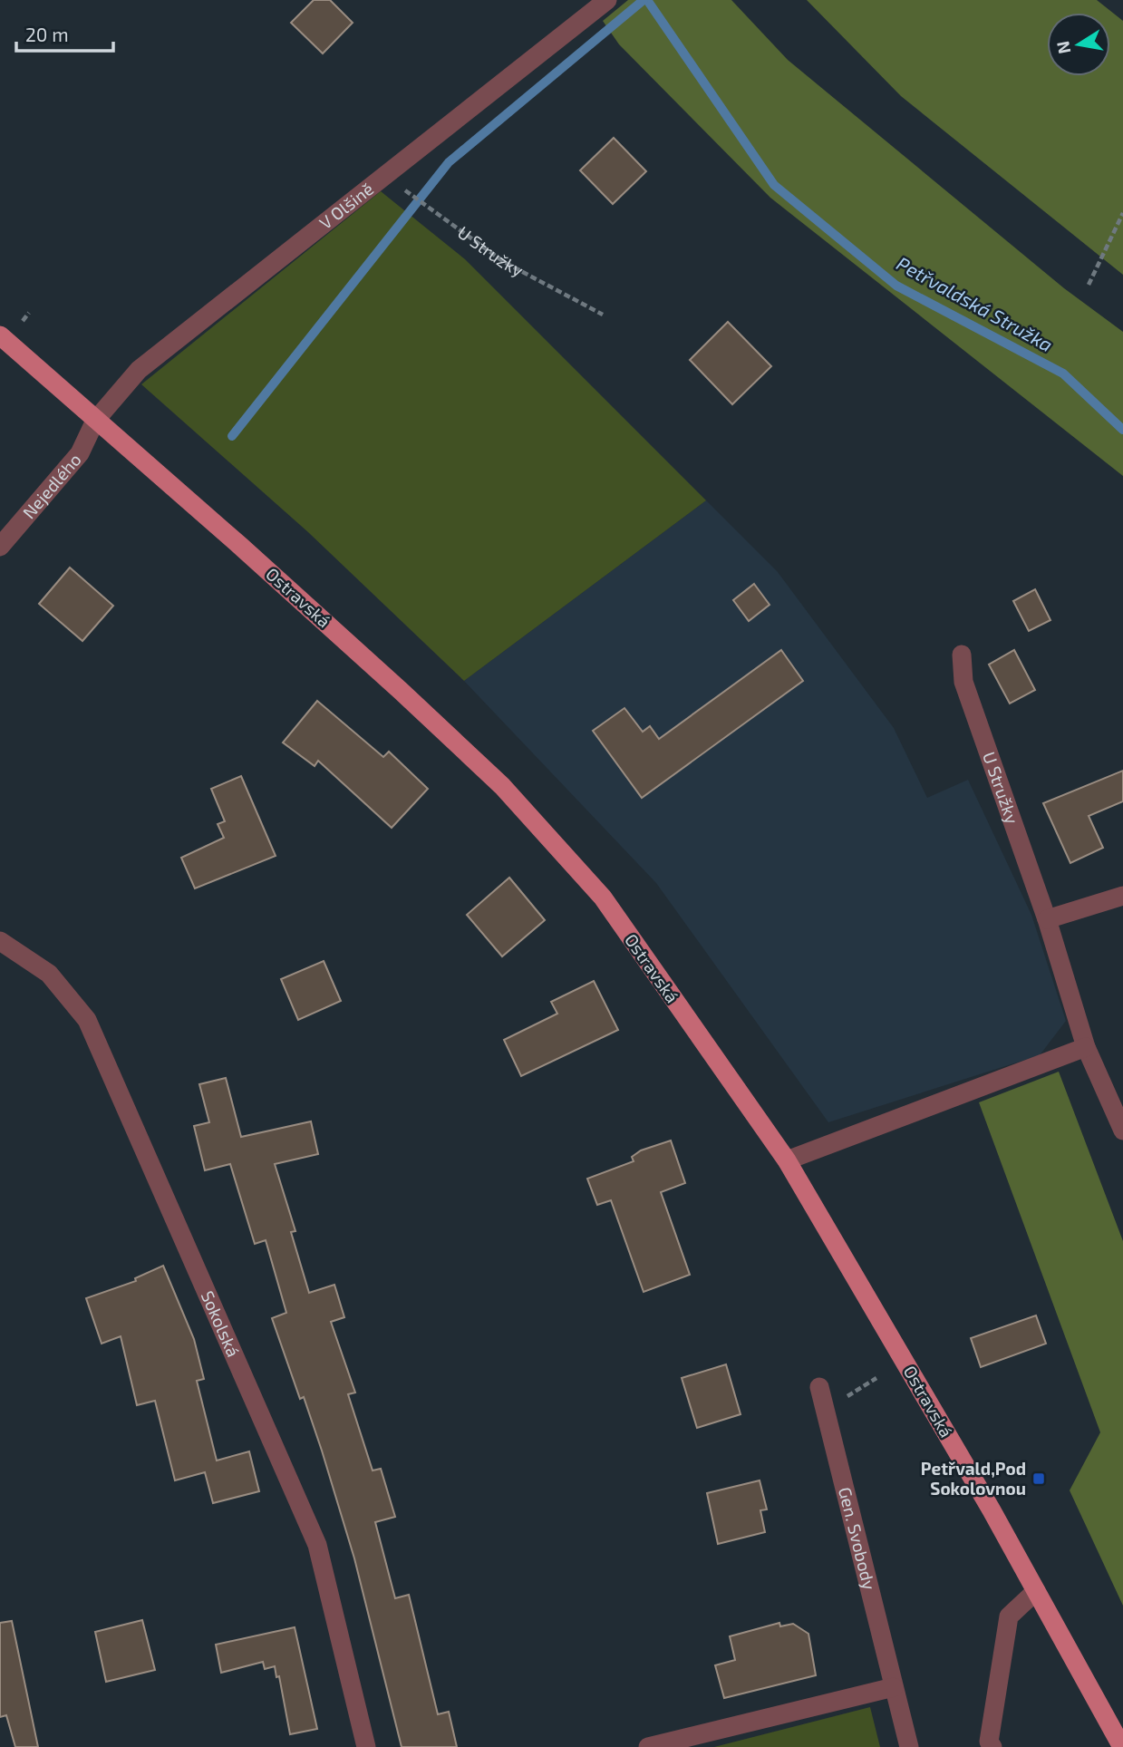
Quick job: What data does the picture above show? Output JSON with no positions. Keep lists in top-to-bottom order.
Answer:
{
  "streets": {
    "main road": ["Ostravská"],
    "street": [
      "V Olšině",
      "U Stružky",
      "Nejedlého",
      "Sokolská",
      "Gen. Svobody"
    ]
  },
  "crossings": [
    ["V Olšině", "U Stružky"],
    ["V Olšině", "Nejedlého"],
    ["V Olšině", "Ostravská"],
    ["Nejedlého", "Ostravská"]
  ],
  "water": ["Petřvaldská Stružka"],
  "places": {
    "transit": ["Petřvald,Pod Sokolovnou"]
  },
  "scale_bar": "20 m",
  "north": "left"
}
